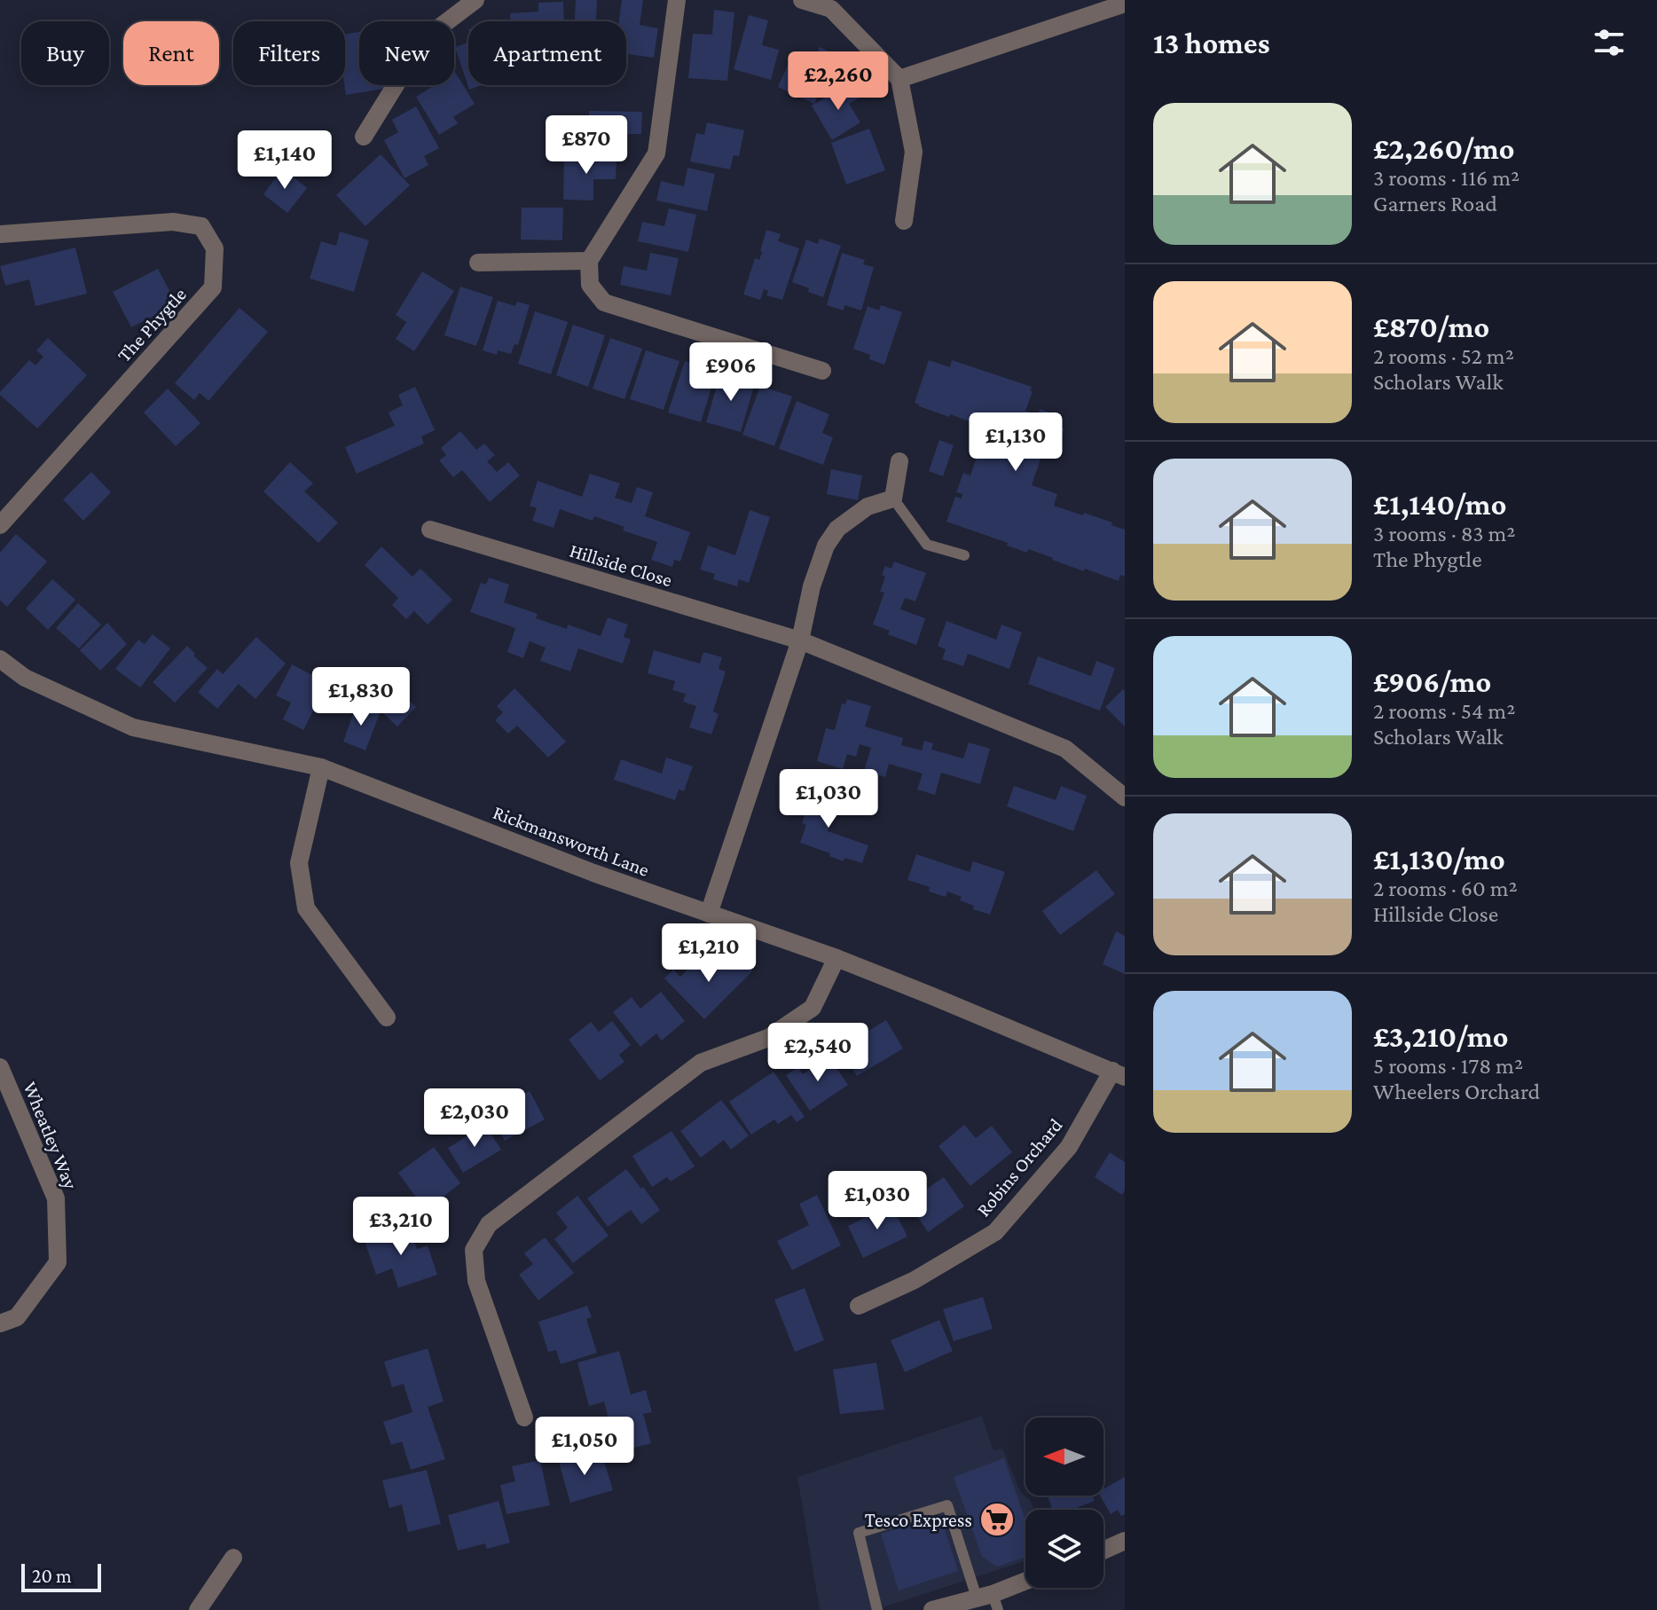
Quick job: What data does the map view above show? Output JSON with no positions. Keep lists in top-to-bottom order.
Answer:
{
  "streets": {
    "street": [
      "The Phygtle",
      "Hillside Close",
      "Rickmansworth Lane",
      "Wheatley Way",
      "Robins Orchard"
    ]
  },
  "crossings": [
    ["Rickmansworth Lane", "Robins Orchard"]
  ],
  "places": {
    "supermarket": ["Tesco Express"]
  },
  "scale_bar": "20 m",
  "north": "left",
  "page": {
    "heading": "13 homes",
    "chip": [
      "Buy",
      "Rent",
      "Filters",
      "New",
      "Apartment"
    ],
    "price": [
      "£2,260",
      "£870",
      "£1,140",
      "£906",
      "£1,130",
      "£1,830",
      "£1,030",
      "£1,210",
      "£2,540",
      "£2,030",
      "£1,030",
      "£3,210",
      "£1,050"
    ],
    "list": [
      {
        "name": "£2,260/mo",
        "note": "3 rooms · 116 m² · Garners Road"
      },
      {
        "name": "£870/mo",
        "note": "2 rooms · 52 m² · Scholars Walk"
      },
      {
        "name": "£1,140/mo",
        "note": "3 rooms · 83 m² · The Phygtle"
      },
      {
        "name": "£906/mo",
        "note": "2 rooms · 54 m² · Scholars Walk"
      },
      {
        "name": "£1,130/mo",
        "note": "2 rooms · 60 m² · Hillside Close"
      },
      {
        "name": "£3,210/mo",
        "note": "5 rooms · 178 m² · Wheelers Orchard"
      }
    ],
    "scale": "20 m"
  }
}
